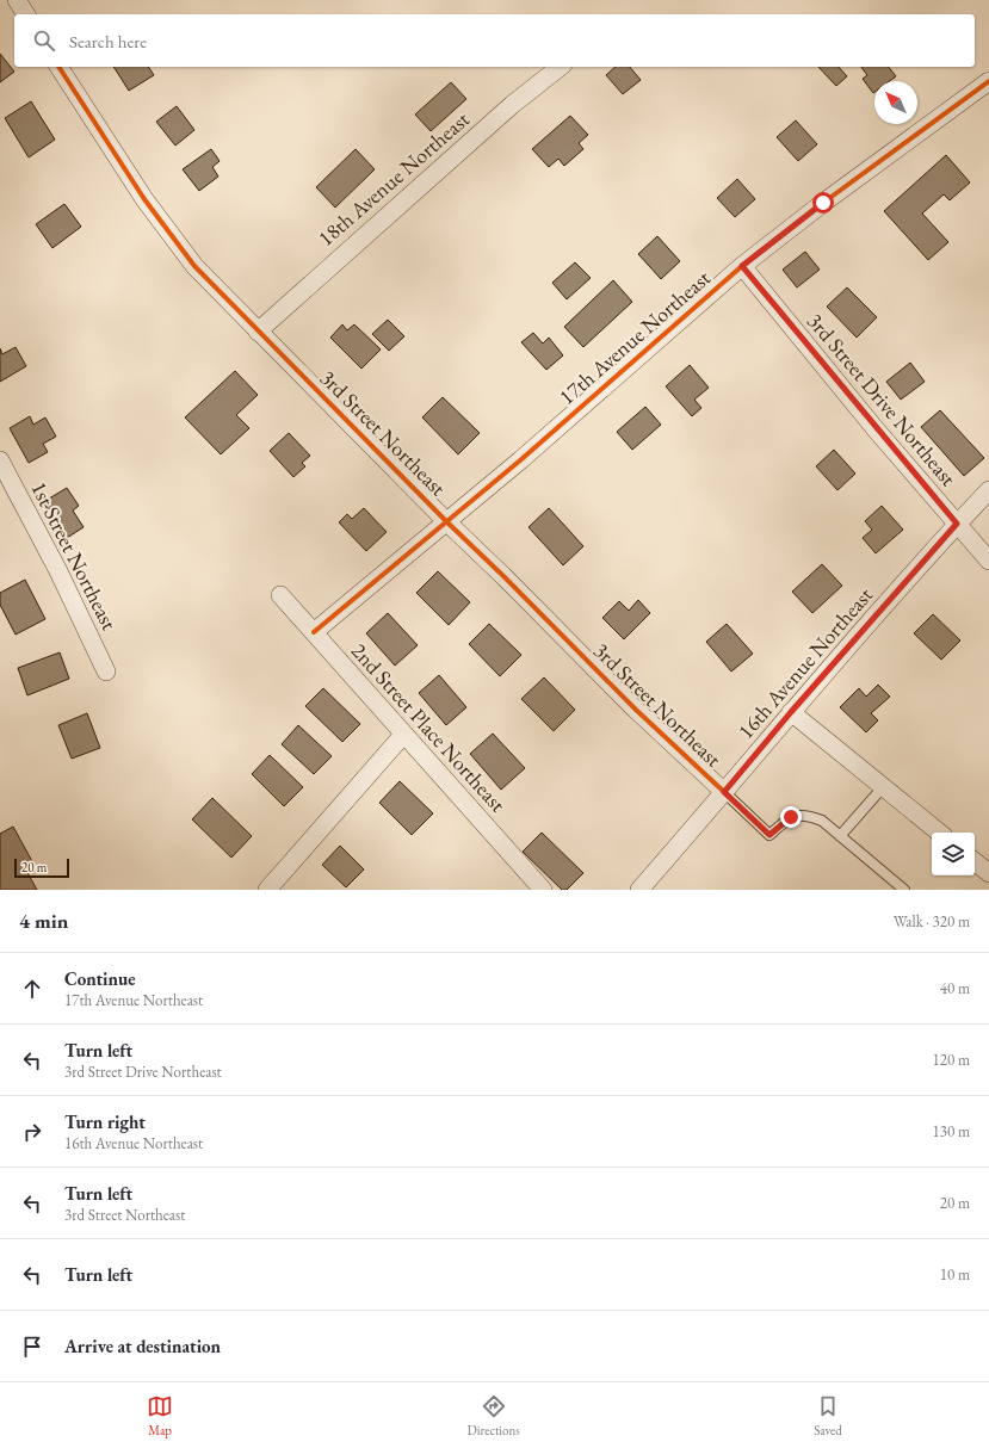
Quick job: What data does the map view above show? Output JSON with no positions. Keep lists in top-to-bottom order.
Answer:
{
  "streets": {
    "street": [
      "18th Avenue Northeast",
      "17th Avenue Northeast",
      "3rd Street Drive Northeast",
      "3rd Street Northeast",
      "1st Street Northeast",
      "16th Avenue Northeast",
      "2nd Street Place Northeast"
    ]
  },
  "crossings": [
    ["18th Avenue Northeast", "3rd Street Northeast"],
    ["17th Avenue Northeast", "3rd Street Drive Northeast"],
    ["17th Avenue Northeast", "3rd Street Northeast"],
    ["17th Avenue Northeast", "2nd Street Place Northeast"],
    ["3rd Street Drive Northeast", "16th Avenue Northeast"],
    ["3rd Street Northeast", "16th Avenue Northeast"]
  ],
  "scale_bar": "20 m",
  "north": "top left",
  "page": {
    "search": "Search here",
    "scale": "20 m",
    "heading": ["4 min", "Walk · 320 m"],
    "list": [
      ["Continue", "17th Avenue Northeast", "40 m"],
      ["Turn left", "3rd Street Drive Northeast", "120 m"],
      ["Turn right", "16th Avenue Northeast", "130 m"],
      ["Turn left", "3rd Street Northeast", "20 m"],
      ["Turn left", "10 m"],
      "Arrive at destination"
    ],
    "nav": ["Map", "Directions", "Saved"]
  }
}
